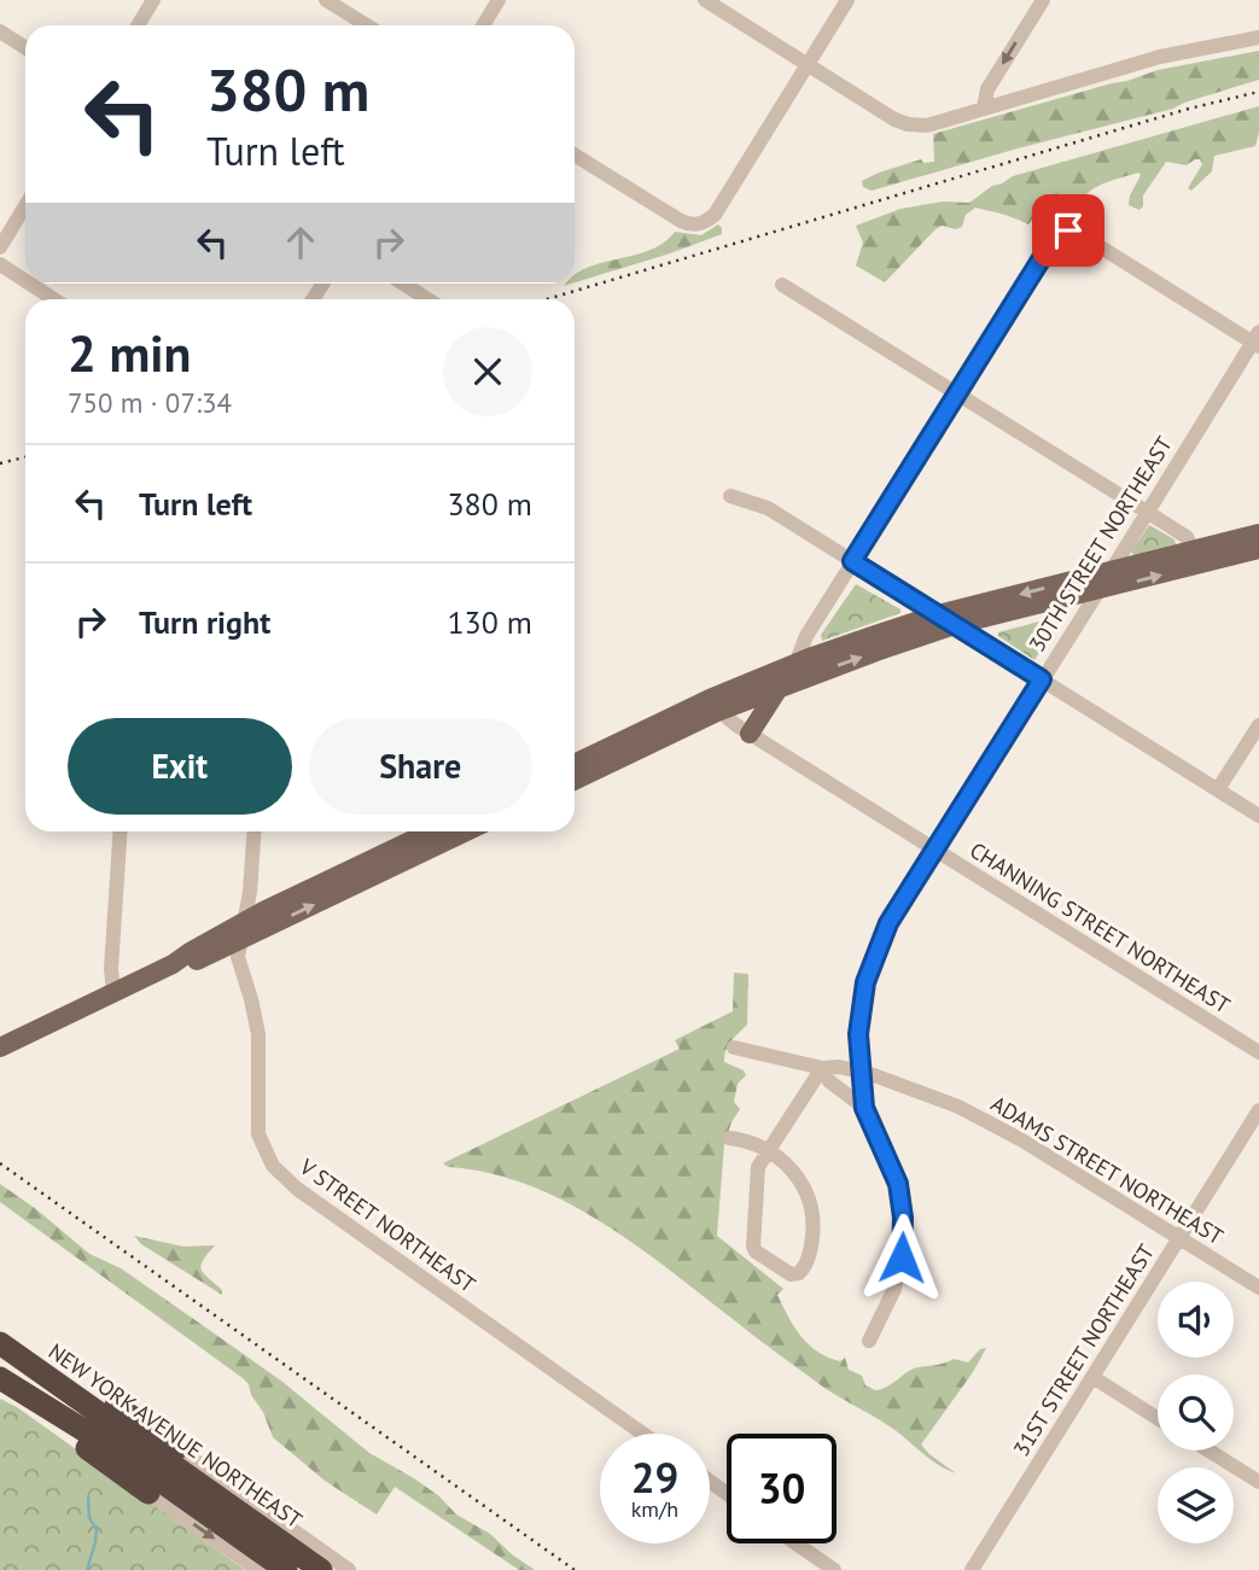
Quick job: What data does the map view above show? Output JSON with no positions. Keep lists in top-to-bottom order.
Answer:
{
  "streets": {
    "highway": ["NEW YORK AVENUE NORTHEAST"],
    "street": [
      "30TH STREET NORTHEAST",
      "CHANNING STREET NORTHEAST",
      "ADAMS STREET NORTHEAST",
      "V STREET NORTHEAST",
      "31ST STREET NORTHEAST"
    ]
  },
  "crossings": [
    ["30TH STREET NORTHEAST", "CHANNING STREET NORTHEAST"],
    ["30TH STREET NORTHEAST", "ADAMS STREET NORTHEAST"],
    ["ADAMS STREET NORTHEAST", "31ST STREET NORTHEAST"]
  ],
  "page": {
    "turn": ["380 m", "Turn left"],
    "heading": ["2 min", "750 m · 07:34"],
    "list": [
      {
        "name": "Turn left",
        "value": "380 m"
      },
      {
        "name": "Turn right",
        "value": "130 m"
      }
    ],
    "buttons": ["Exit", "Share"],
    "speed": "29 km/h",
    "limit": "30"
  }
}
